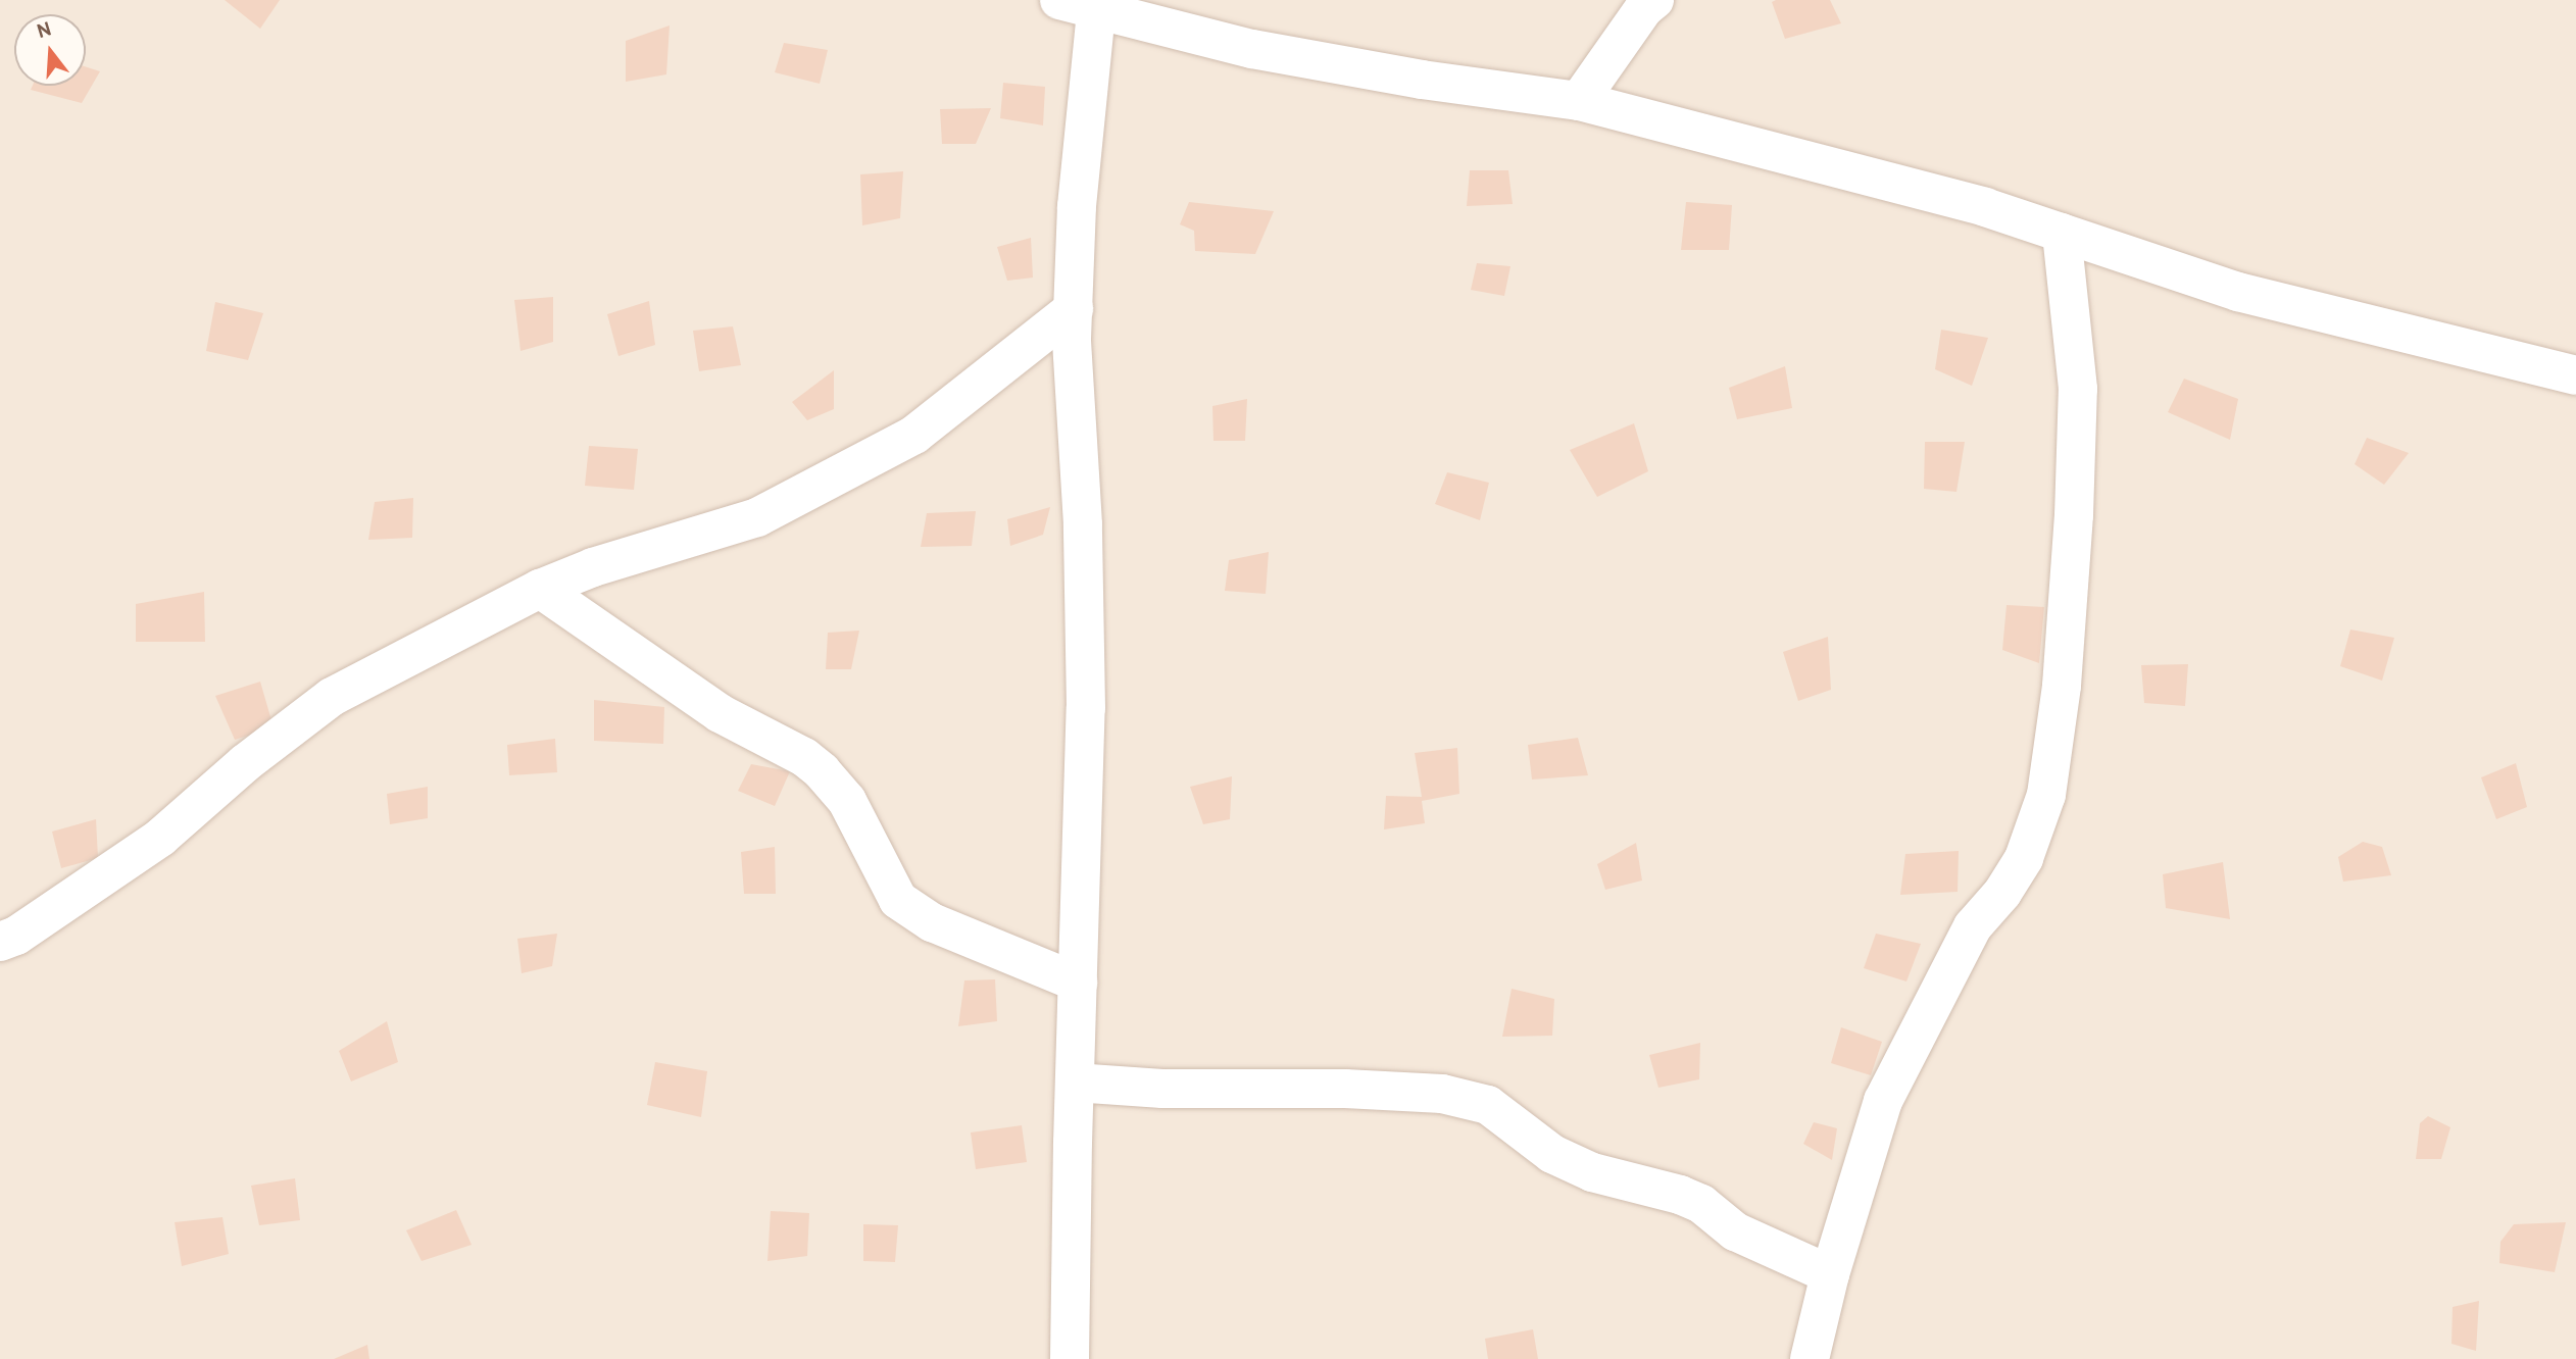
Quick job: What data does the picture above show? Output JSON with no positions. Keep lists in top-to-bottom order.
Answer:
{
  "north": "top"
}
